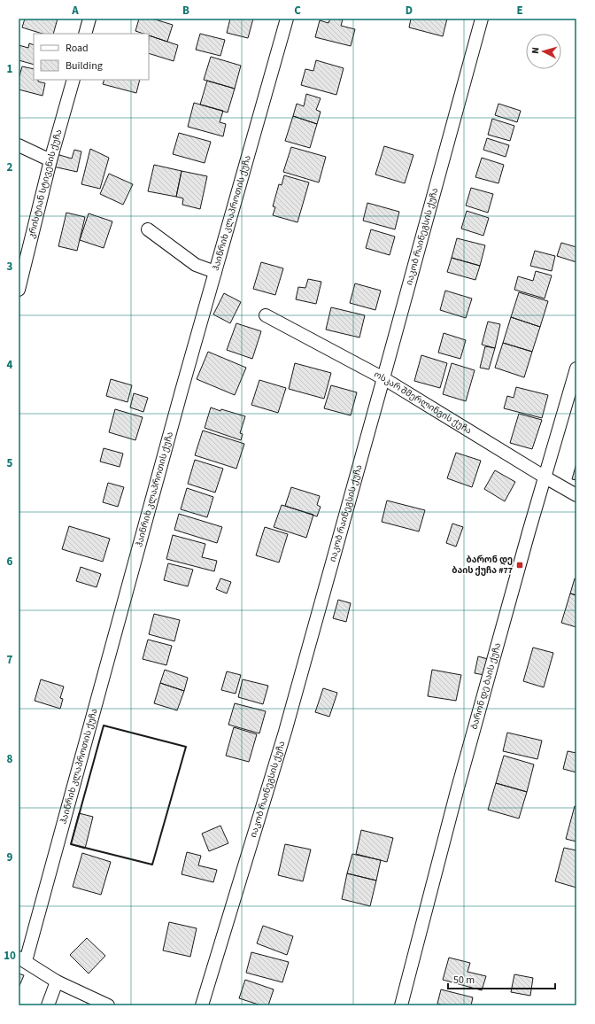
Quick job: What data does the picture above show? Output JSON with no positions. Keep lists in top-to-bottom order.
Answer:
{
  "streets": {
    "street": [
      "კრისტიან სტივენის ქუჩა",
      "ჰაინრიხ კლაპროთის ქუჩა",
      "იაკობ რაინეგსის ქუჩა",
      "ოსკარ შმერლინგის ქუჩა",
      "ბარონ დე ბაის ქუჩა"
    ]
  },
  "crossings": [
    ["იაკობ რაინეგსის ქუჩა", "ოსკარ შმერლინგის ქუჩა"],
    ["ოსკარ შმერლინგის ქუჩა", "ბარონ დე ბაის ქუჩა"]
  ],
  "places": {
    "transit": ["ბარონ დე ბაის ქუჩა #77"]
  },
  "legend": ["Road", "Building"],
  "scale_bar": "50 m",
  "north": "left",
  "grid": {
    "columns": [
      "A",
      "B",
      "C",
      "D",
      "E"
    ],
    "rows": [
      "1",
      "2",
      "3",
      "4",
      "5",
      "6",
      "7",
      "8",
      "9",
      "10"
    ]
  }
}
